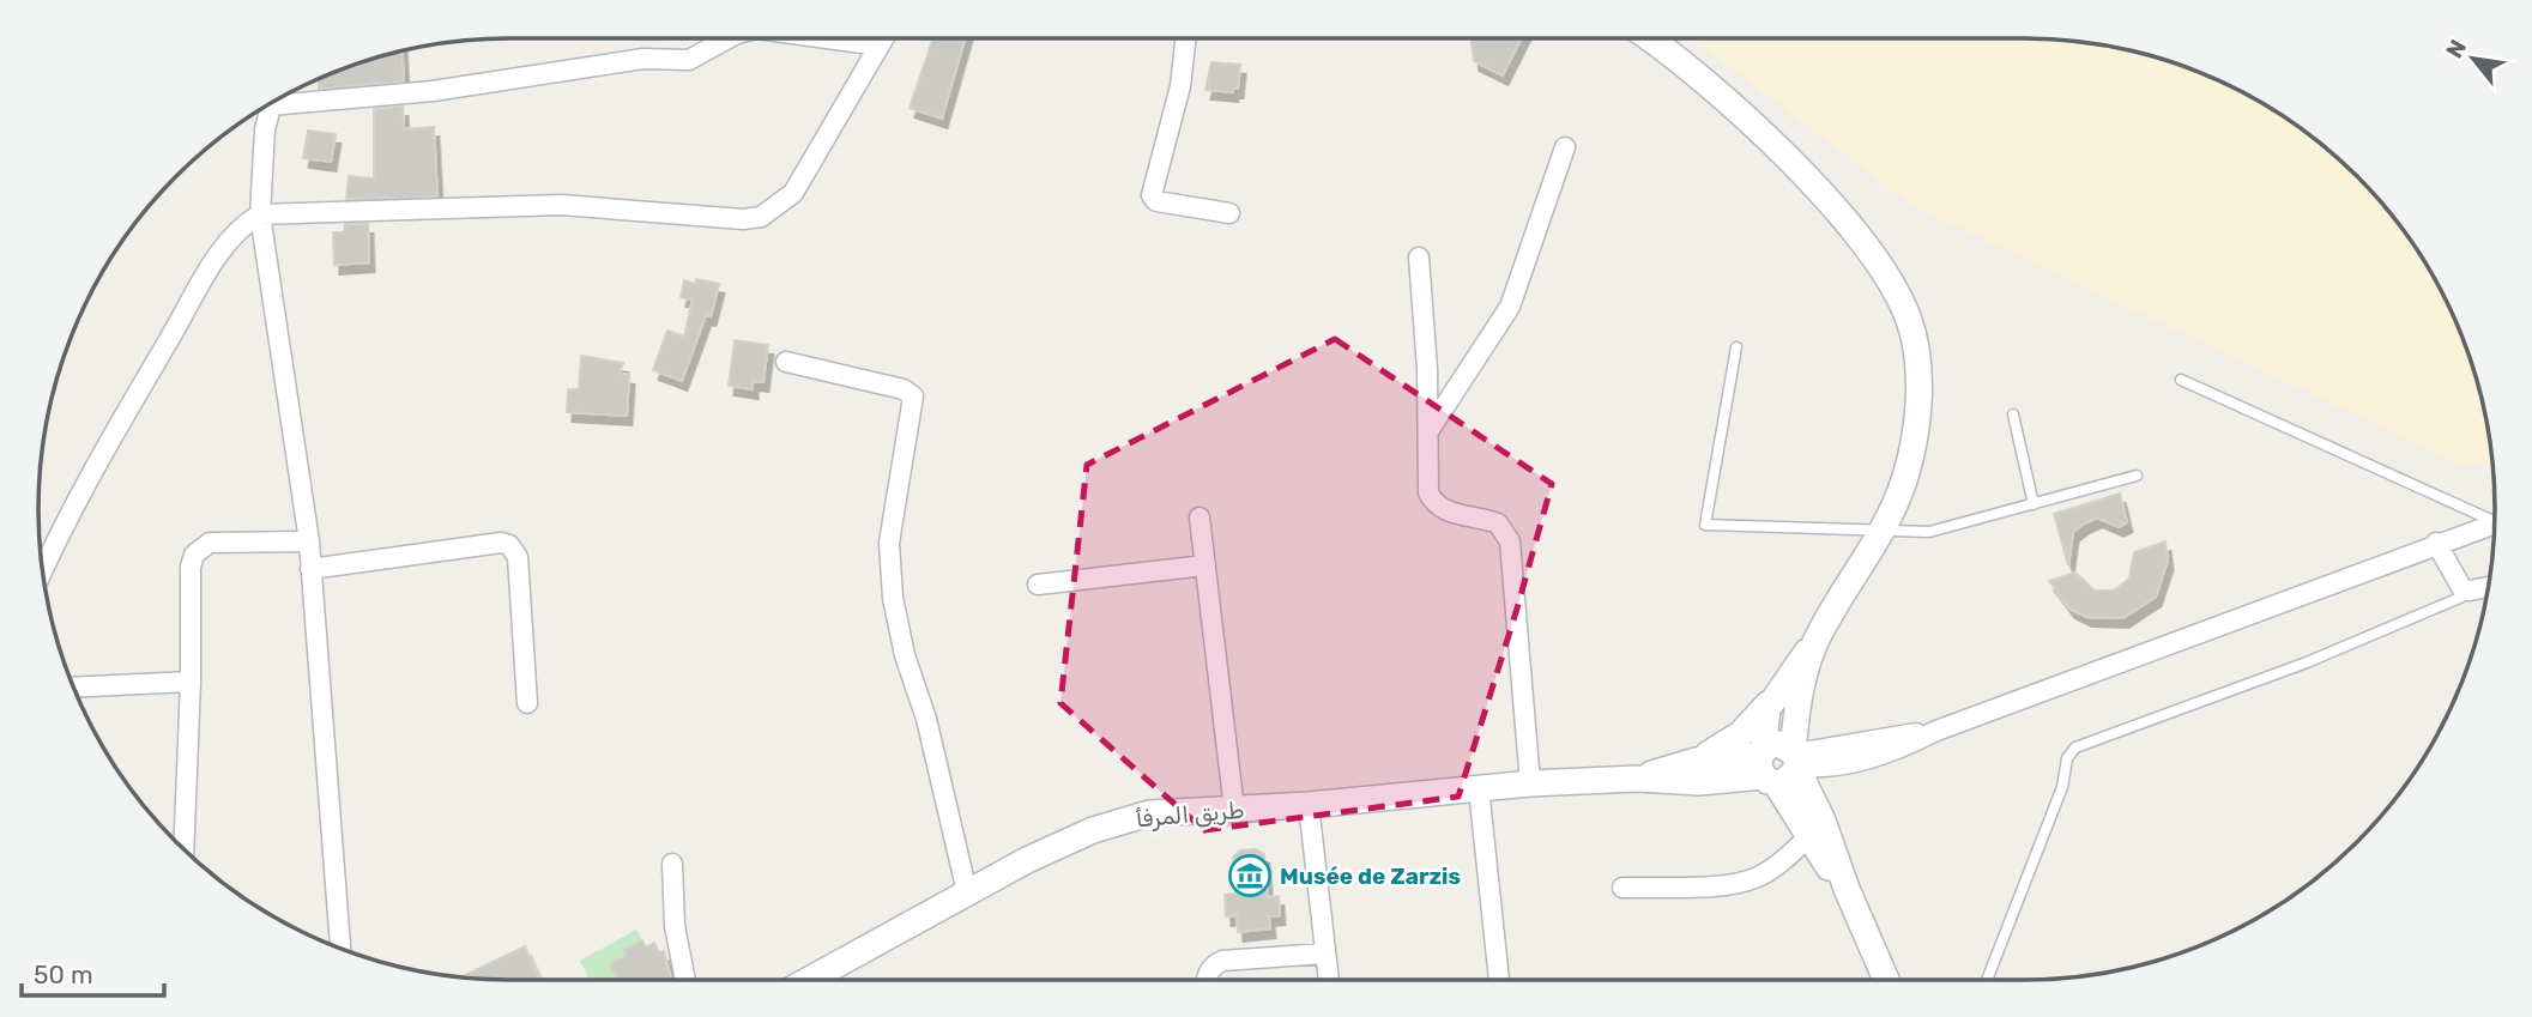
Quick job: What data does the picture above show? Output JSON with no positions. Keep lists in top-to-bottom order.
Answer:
{
  "streets": {
    "street": ["طريق المرفأ"]
  },
  "places": {
    "museum": ["Musée de Zarzis"]
  },
  "scale_bar": "50 m",
  "north": "top left"
}
